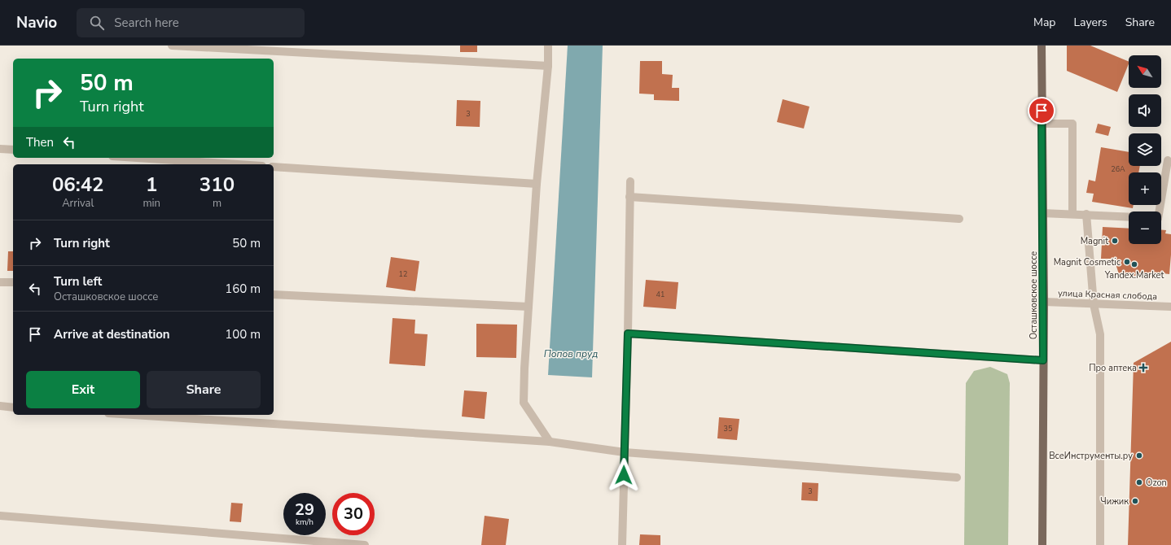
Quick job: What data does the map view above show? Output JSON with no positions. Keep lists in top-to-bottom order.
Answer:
{
  "streets": {
    "main road": ["Осташковское шоссе"],
    "street": ["улица Красная слобода"]
  },
  "crossings": [
    ["улица Красная слобода", "Осташковское шоссе"]
  ],
  "water": ["Попов пруд"],
  "places": {
    "other": [
      "Magnit",
      "Magnit Cosmetic",
      "Yandex.Market",
      "ВсеИнструменты.ру",
      "Ozon",
      "Чижик"
    ],
    "health": ["Про аптека"]
  },
  "house_numbers": [
    "3",
    "26А",
    "12",
    "41",
    "35",
    "3"
  ],
  "north": "top left",
  "page": {
    "header": "Navio",
    "search": "Search here",
    "nav": ["Map", "Layers", "Share"],
    "map_buttons": ["+", "−"],
    "turn": ["50 m", "Turn right"],
    "then": "Then",
    "eta": [
      "06:42",
      "Arrival",
      "1",
      "min",
      "310",
      "m"
    ],
    "list": [
      {
        "name": "Turn right",
        "value": "50 m"
      },
      {
        "name": "Turn left",
        "note": "Осташковское шоссе",
        "value": "160 m"
      },
      {
        "name": "Arrive at destination",
        "value": "100 m"
      }
    ],
    "buttons": ["Exit", "Share"],
    "speed": "29 km/h",
    "limit": "30"
  }
}
